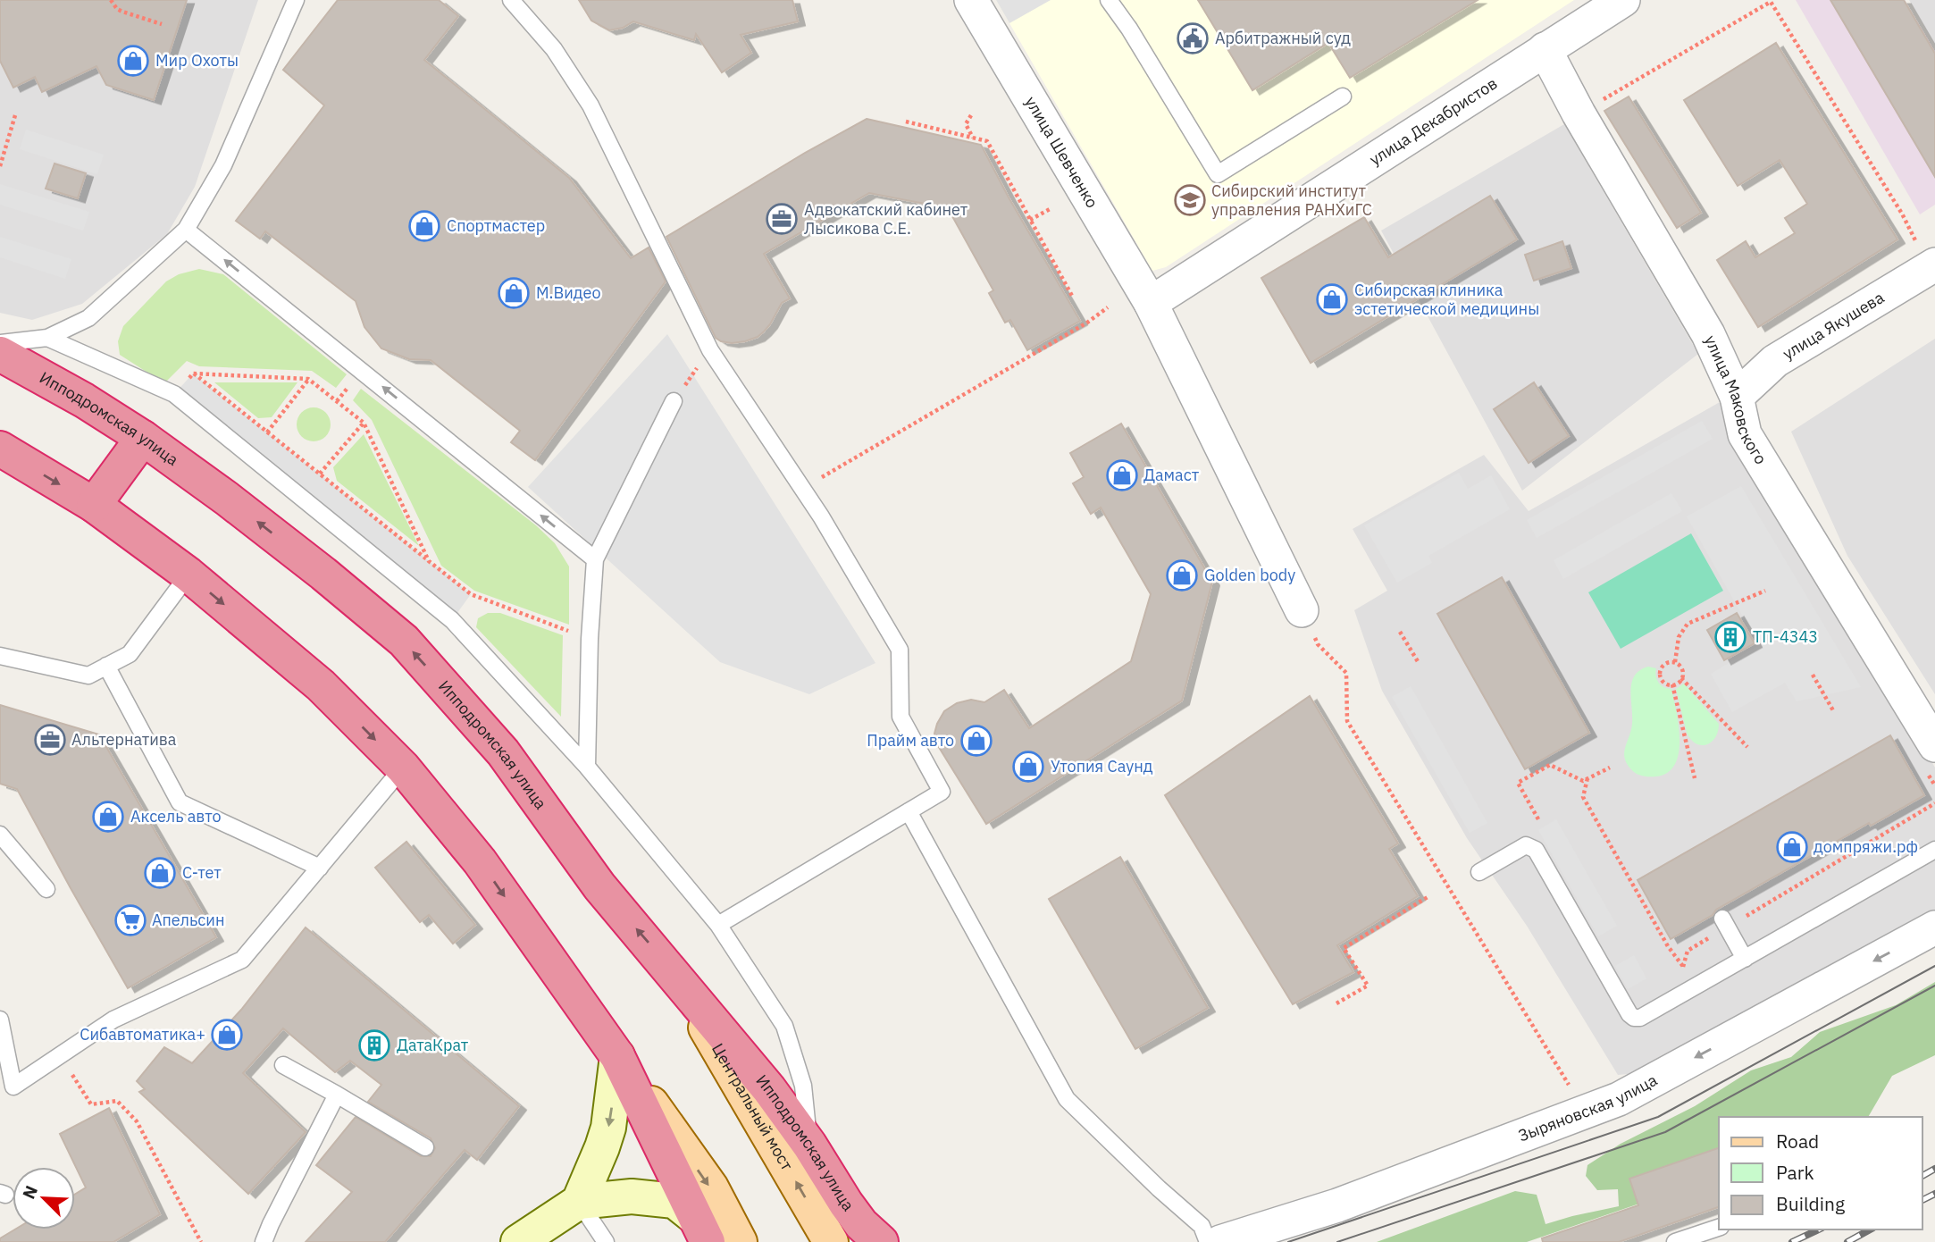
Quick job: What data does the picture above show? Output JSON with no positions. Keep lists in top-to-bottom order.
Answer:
{
  "streets": {
    "highway": ["Ипподромская улица"],
    "main road": ["Центральный мост"],
    "street": [
      "улица Декабристов",
      "улица Шевченко",
      "улица Якушева",
      "улица Маковского",
      "Зыряновская улица"
    ]
  },
  "crossings": [
    ["улица Декабристов", "улица Шевченко"],
    ["улица Декабристов", "улица Маковского"],
    ["улица Якушева", "улица Маковского"],
    ["Ипподромская улица", "Центральный мост"]
  ],
  "one_way": ["Зыряновская улица"],
  "places": {
    "public building": ["Арбитражный суд"],
    "shop": [
      "Мир Охоты",
      "Спортмастер",
      "М.Видео",
      "Сибирская клиника эстетической медицины",
      "Дамаст",
      "Golden body",
      "Прайм авто",
      "Утопия Саунд",
      "Аксель авто",
      "домпряжи.рф",
      "С-тет",
      "Сибавтоматика+"
    ],
    "school or university": ["Сибирский институт управления РАНХиГС"],
    "office": ["Адвокатский кабинет Лысикова С.Е.", "Альтернатива"],
    "building": ["ТП-4343", "ДатаКрат"],
    "supermarket": ["Апельсин"]
  },
  "legend": ["Road", "Park", "Building"],
  "north": "top left"
}
